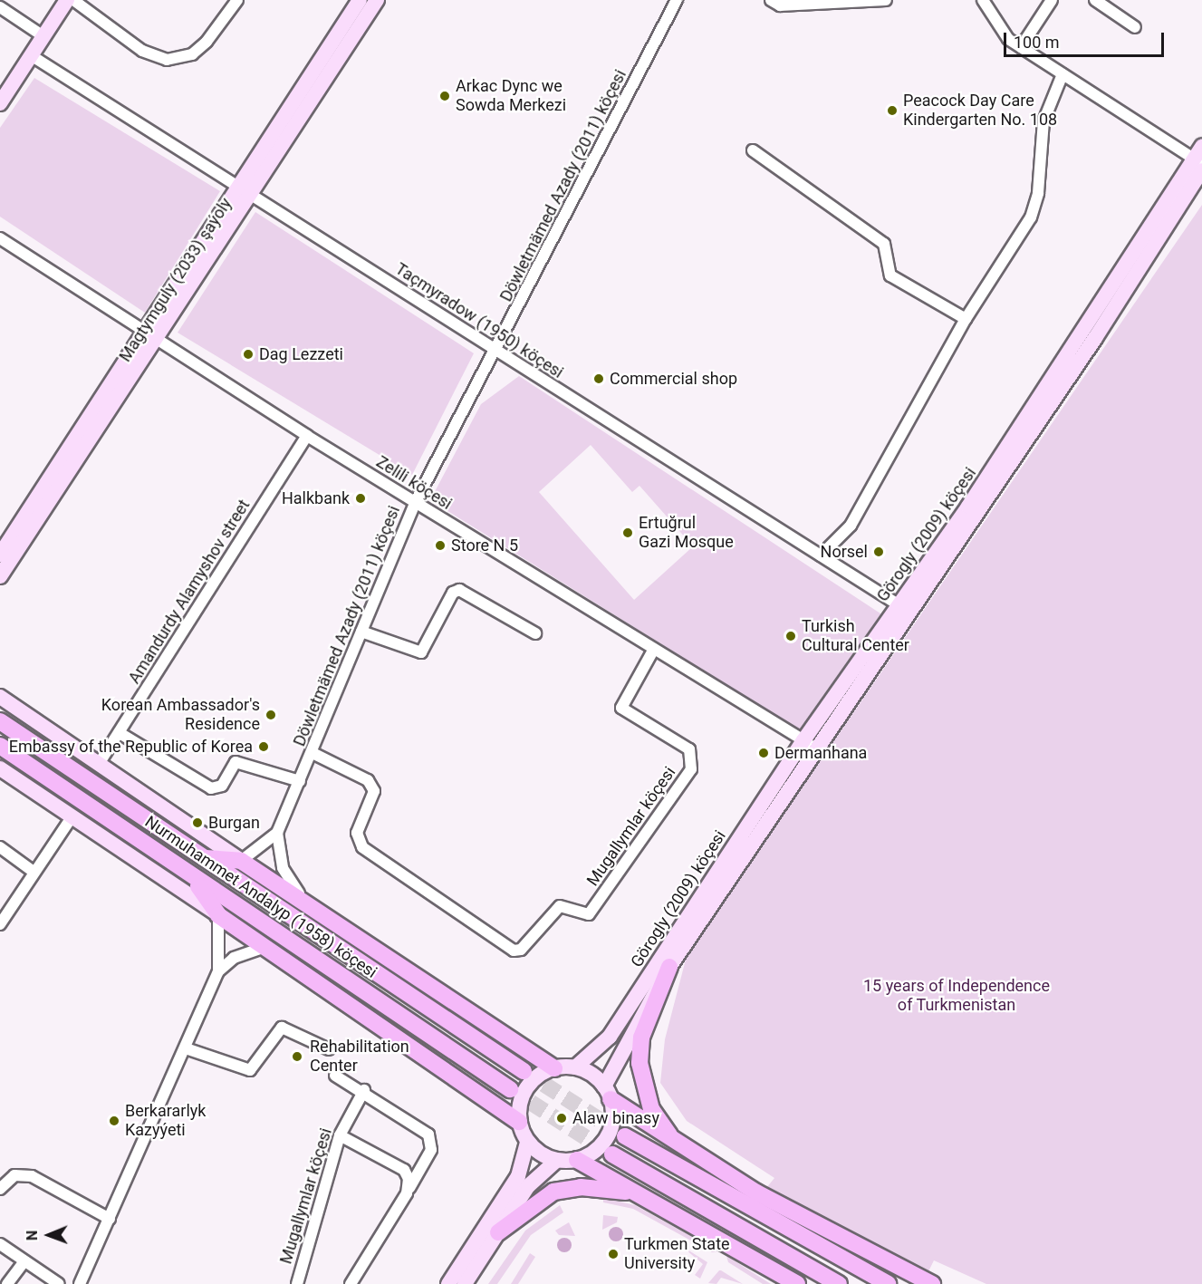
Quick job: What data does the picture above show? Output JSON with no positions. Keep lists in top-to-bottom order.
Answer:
{
  "streets": {
    "main road": ["Nurmuhammet Andalyp (1958) köçesi"],
    "street": [
      "Döwletmämed Azady (2011) köçesi",
      "Magtymguly (2033) şaýoly",
      "Taçmyradow (1950) köçesi",
      "Zelili köçesi",
      "Görogly (2009) köçesi",
      "Amandurdy Alamyshov street",
      "Mugallymlar köçesi"
    ]
  },
  "crossings": [
    ["Döwletmämed Azady (2011) köçesi", "Taçmyradow (1950) köçesi"],
    ["Döwletmämed Azady (2011) köçesi", "Zelili köçesi"],
    ["Döwletmämed Azady (2011) köçesi", "Mugallymlar köçesi"],
    ["Magtymguly (2033) şaýoly", "Taçmyradow (1950) köçesi"],
    ["Magtymguly (2033) şaýoly", "Zelili köçesi"],
    ["Taçmyradow (1950) köçesi", "Görogly (2009) köçesi"],
    ["Zelili köçesi", "Görogly (2009) köçesi"],
    ["Zelili köçesi", "Amandurdy Alamyshov street"],
    ["Zelili köçesi", "Mugallymlar köçesi"]
  ],
  "parks": ["15 years of Independence of Turkmenistan"],
  "places": [
    "Arkac Dync we Sowda Merkezi",
    "Peacock Day Care Kindergarten No. 108",
    "Dag Lezzeti",
    "Commercial shop",
    "Halkbank",
    "Ertuğrul Gazi Mosque",
    "Store N 5",
    "Norsel",
    "Turkish Cultural Center",
    "Korean Ambassador's Residence",
    "Embassy of the Republic of Korea",
    "Dermanhana",
    "Burgan",
    "Rehabilitation Center",
    "Alaw binasy",
    "Berkararlyk Kazyýeti",
    "Turkmen State University"
  ],
  "scale_bar": "100 m",
  "north": "left"
}
